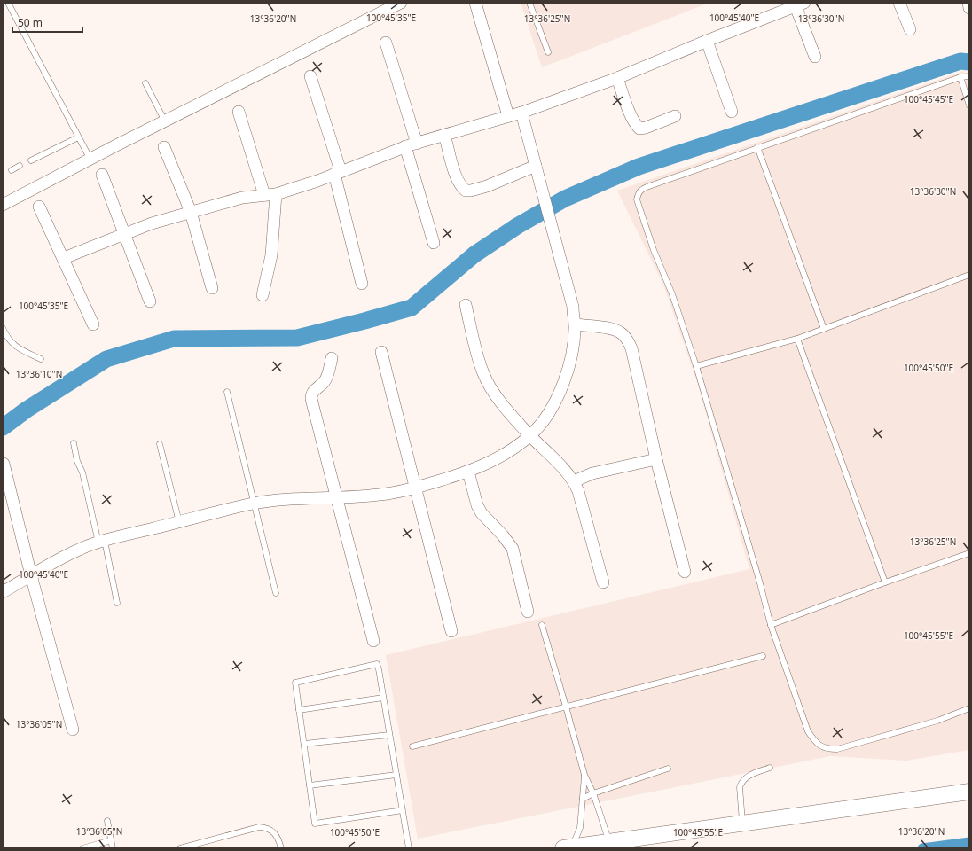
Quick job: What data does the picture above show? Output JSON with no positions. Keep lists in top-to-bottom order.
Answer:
{
  "scale_bar": "50 m",
  "coordinates": [
    "100°45'35\"E",
    "100°45'40\"E",
    "13°36'20\"N",
    "13°36'25\"N",
    "13°36'30\"N",
    "100°45'45\"E",
    "100°45'50\"E",
    "13°36'10\"N",
    "100°45'55\"E",
    "13°36'05\"N"
  ]
}
